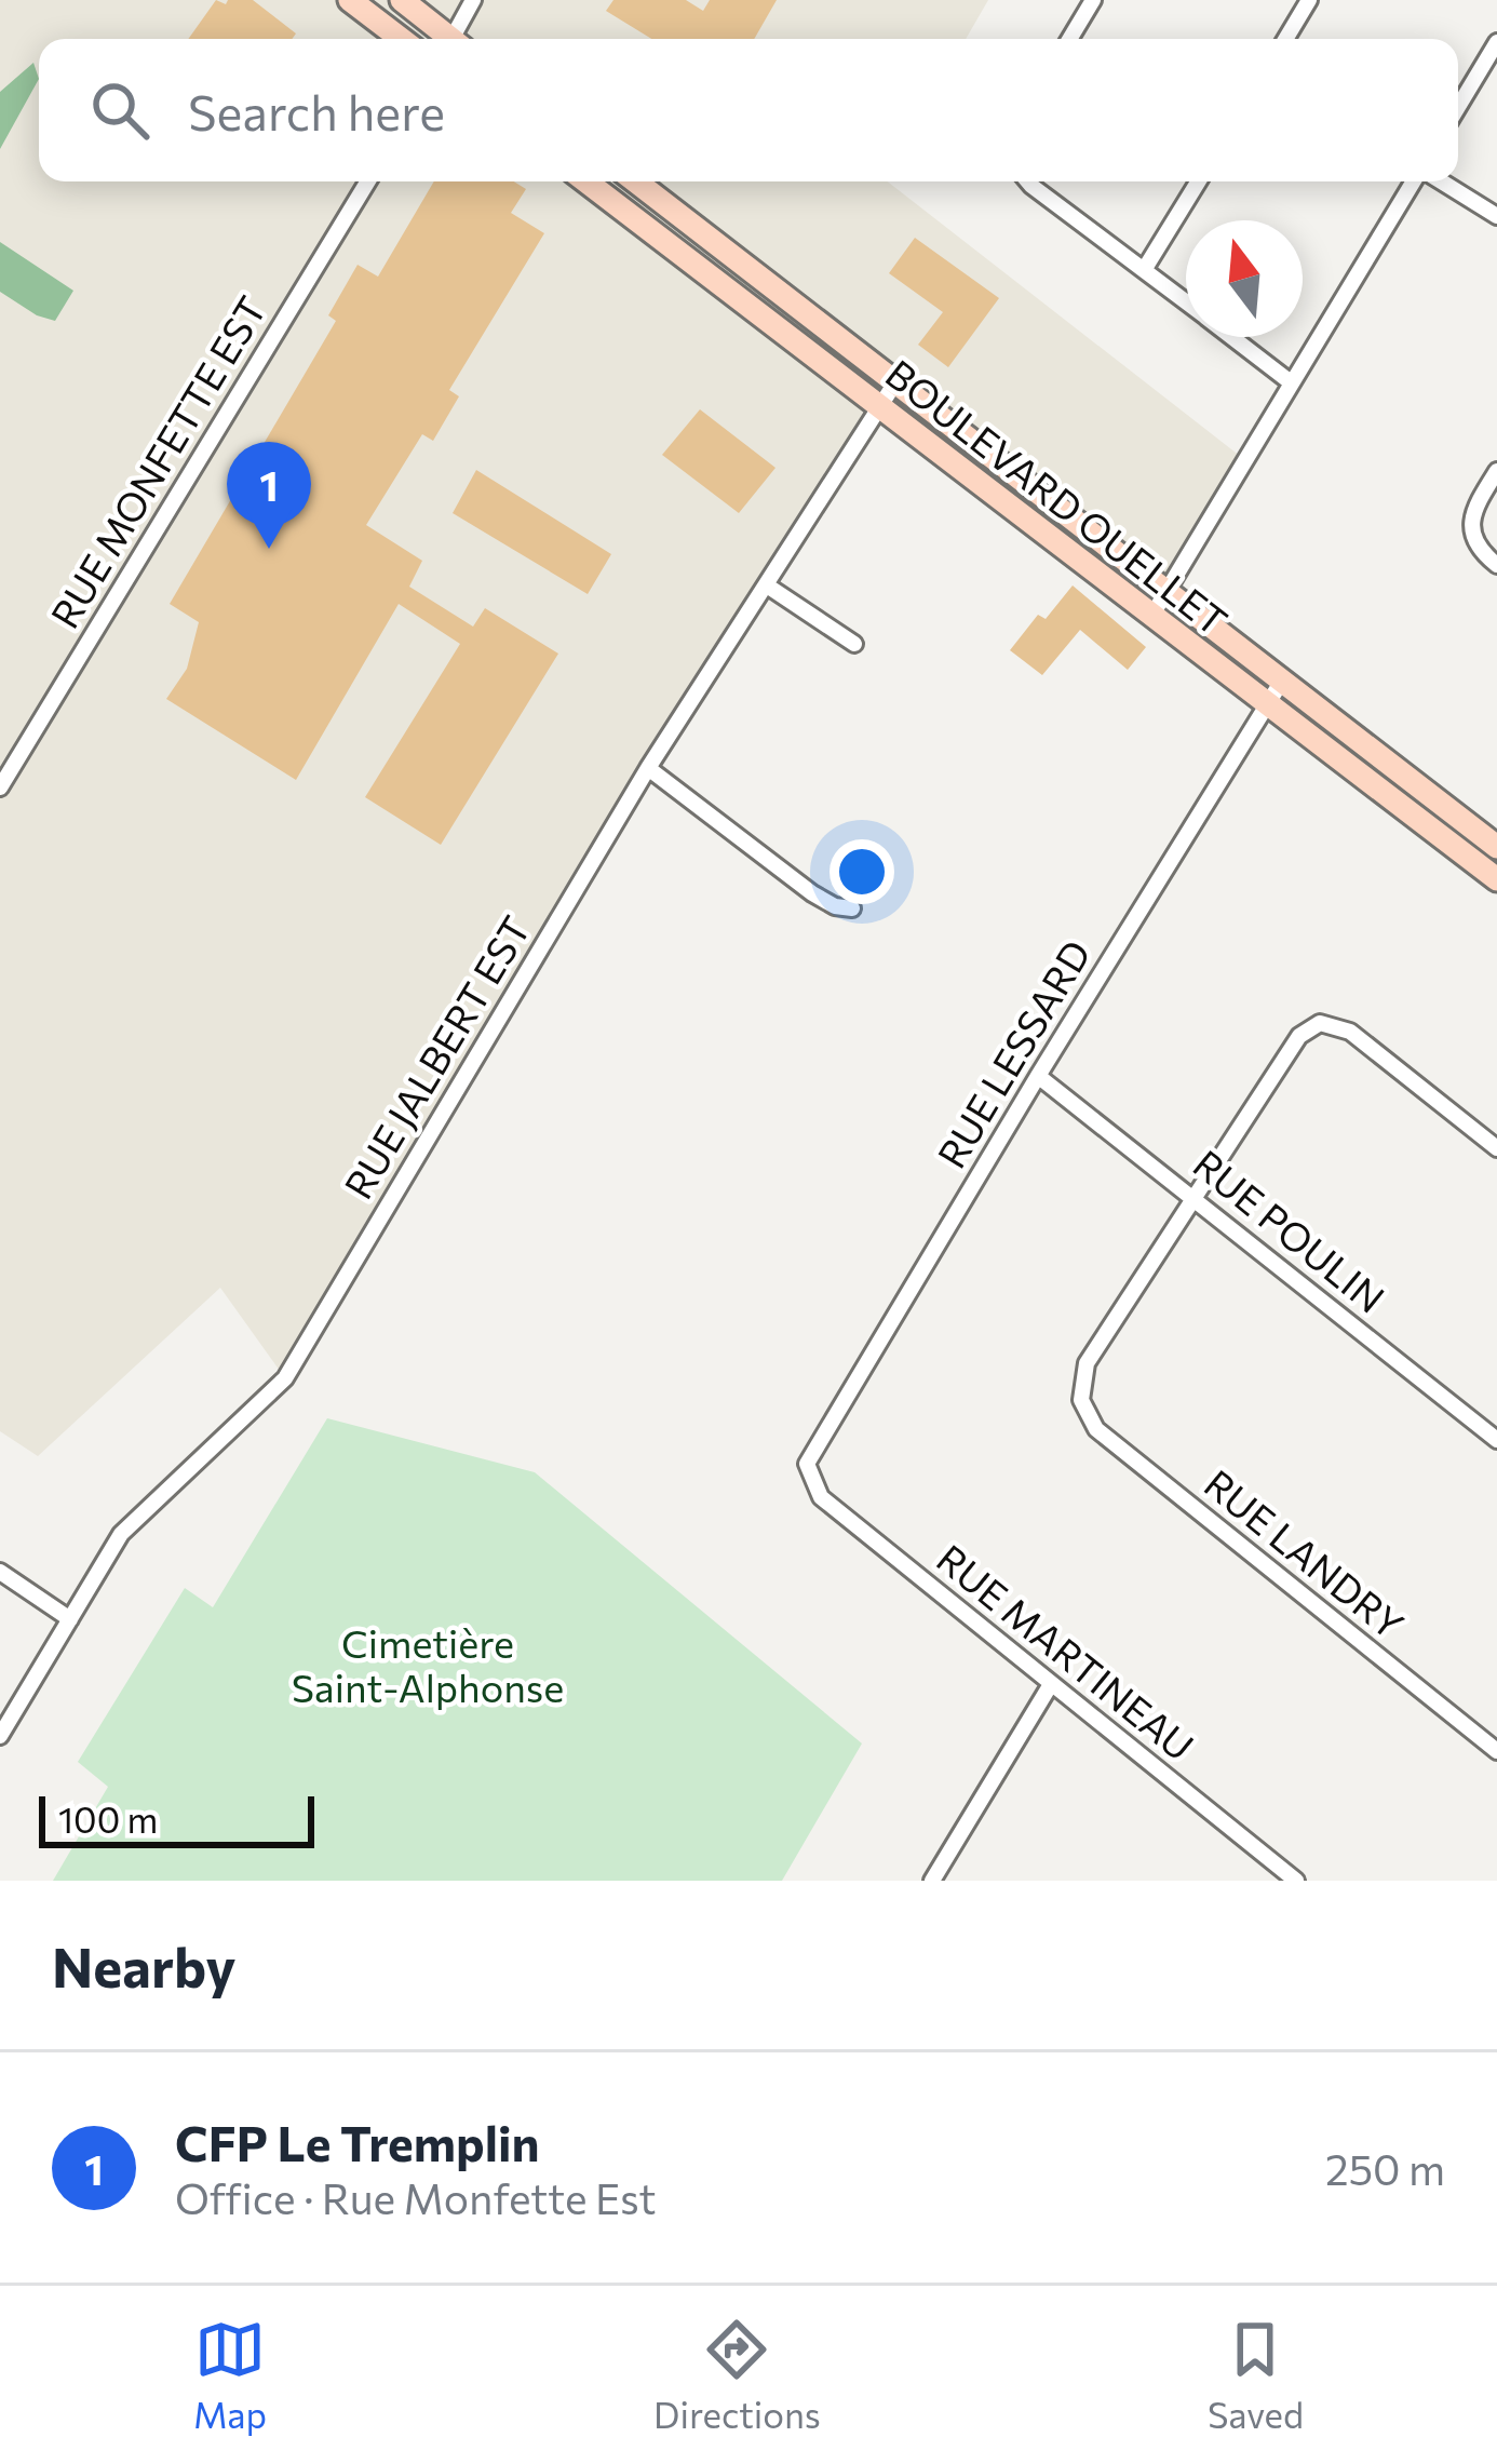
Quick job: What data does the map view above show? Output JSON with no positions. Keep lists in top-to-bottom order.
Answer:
{
  "streets": {
    "street": [
      "RUE MONFETTE EST",
      "BOULEVARD OUELLET",
      "RUE LESSARD",
      "RUE JALBERT EST",
      "RUE POULIN",
      "RUE LANDRY",
      "RUE MARTINEAU"
    ]
  },
  "crossings": [
    ["BOULEVARD OUELLET", "RUE LESSARD"],
    ["BOULEVARD OUELLET", "RUE JALBERT EST"],
    ["RUE LESSARD", "RUE POULIN"],
    ["RUE LESSARD", "RUE MARTINEAU"],
    ["RUE POULIN", "RUE LANDRY"]
  ],
  "parks": ["Cimetière Saint-Alphonse"],
  "scale_bar": "100 m",
  "north": "top",
  "page": {
    "search": "Search here",
    "pins": "1",
    "scale": "100 m",
    "heading": "Nearby",
    "list": [
      {
        "mark": "1",
        "name": "CFP Le Tremplin",
        "note": "Office · Rue Monfette Est",
        "value": "250 m"
      }
    ],
    "nav": ["Map", "Directions", "Saved"]
  }
}
